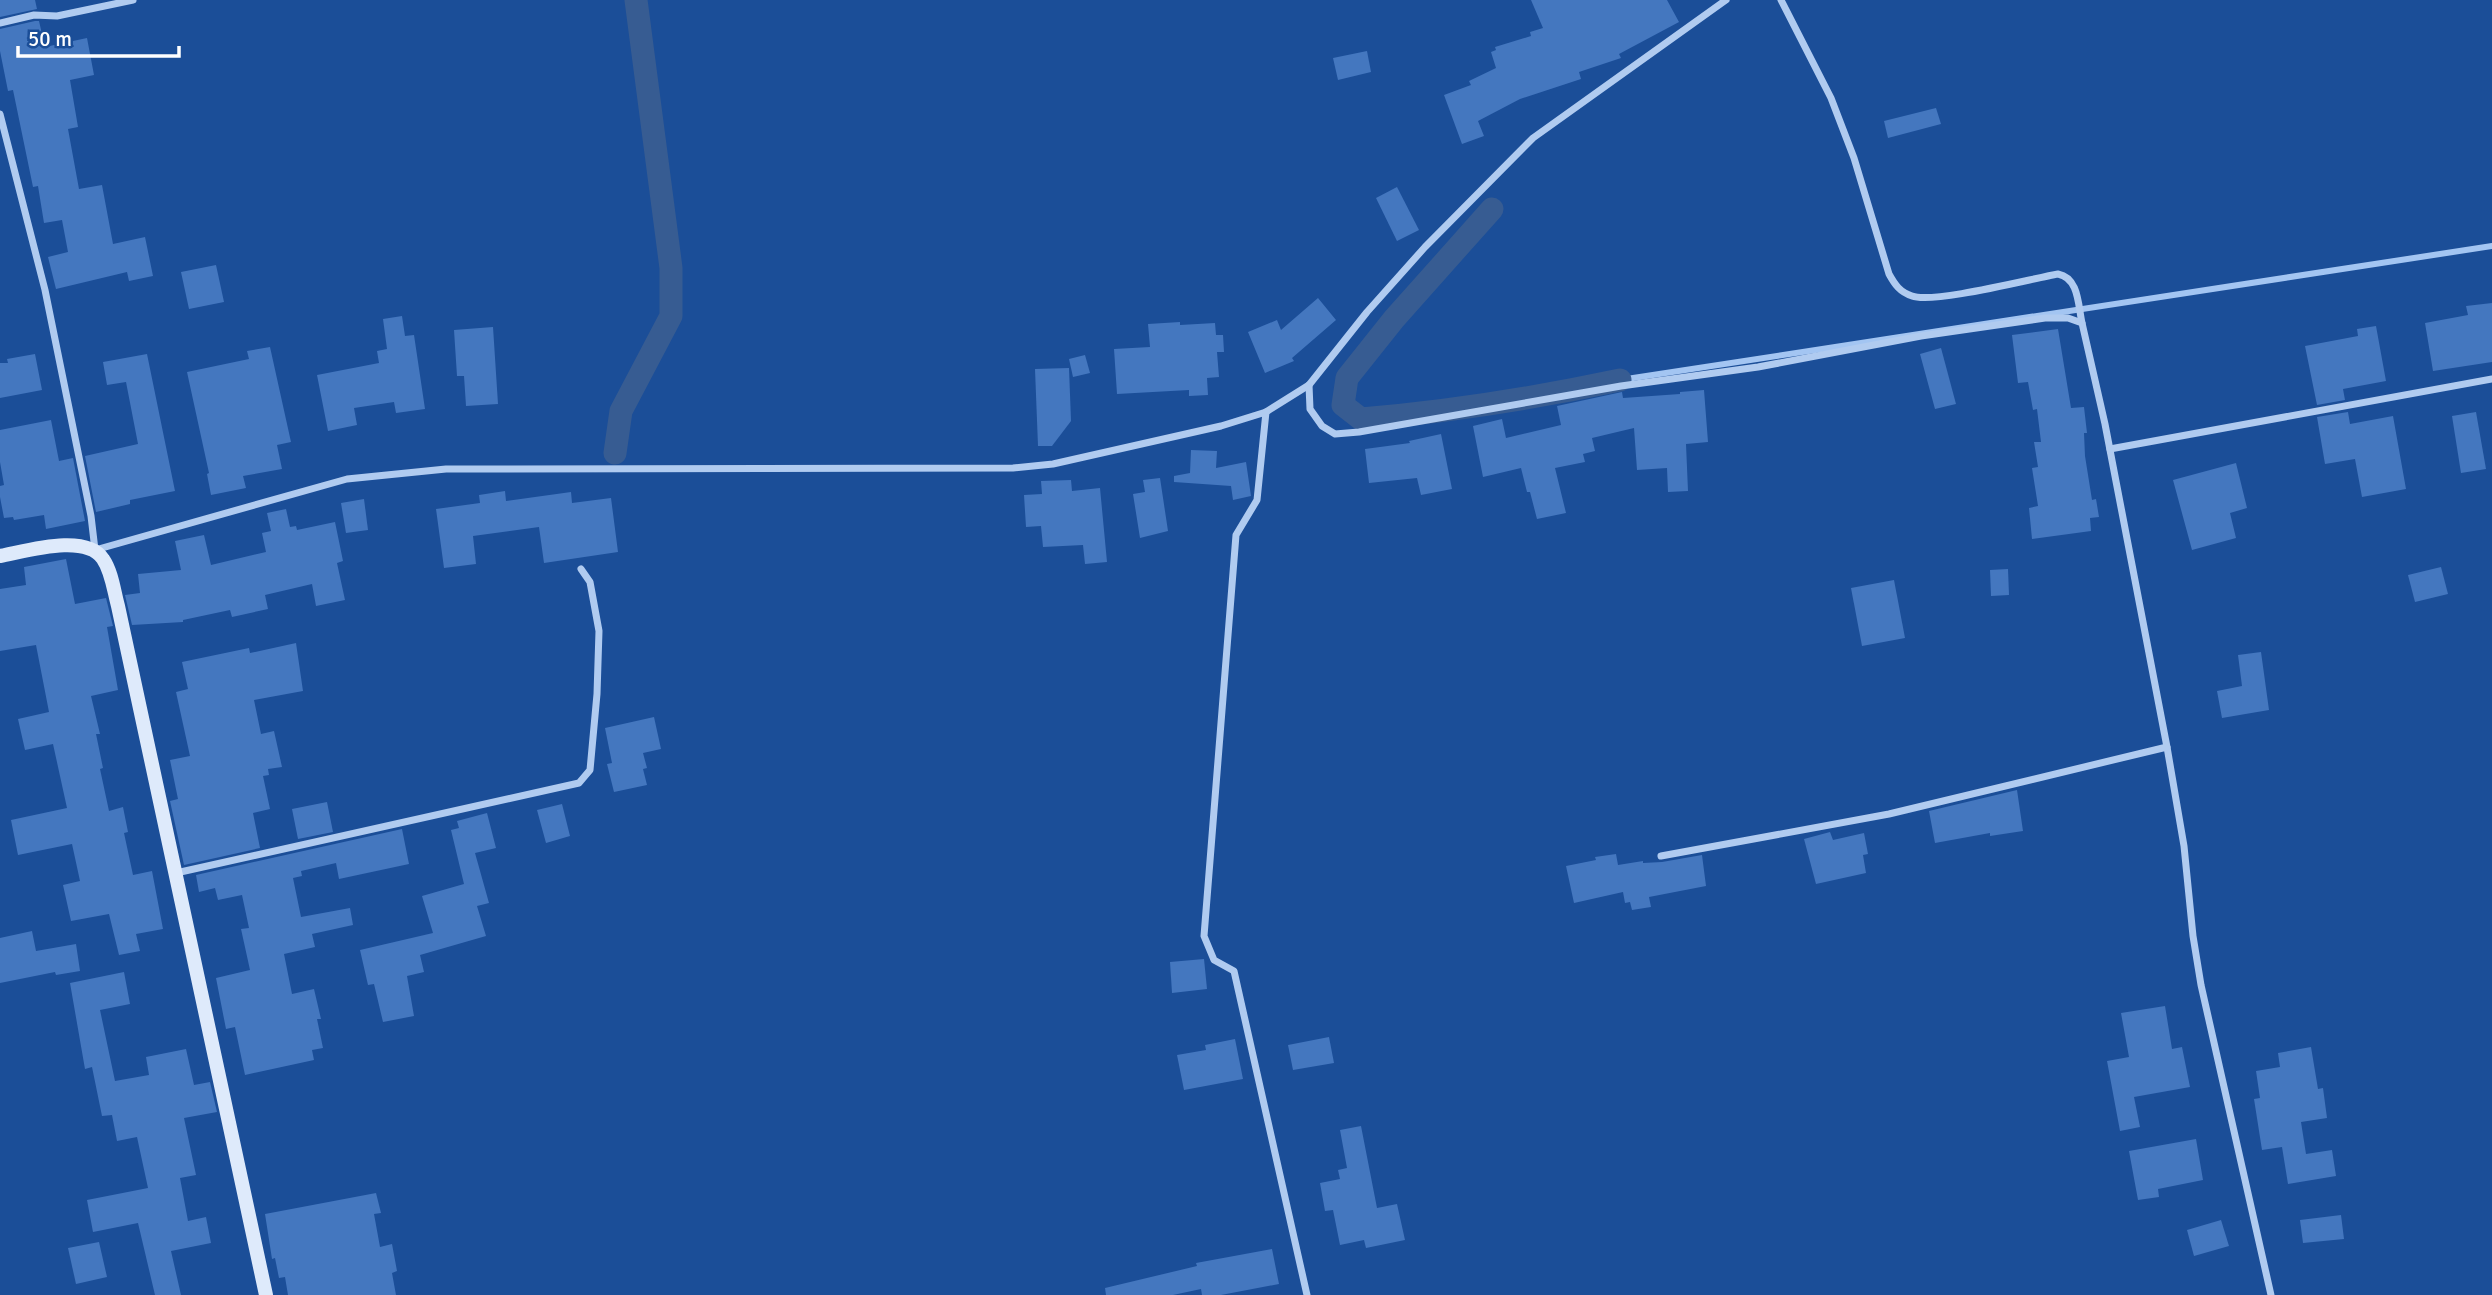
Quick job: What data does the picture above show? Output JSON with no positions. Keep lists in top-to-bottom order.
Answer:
{
  "scale_bar": "50 m"
}
